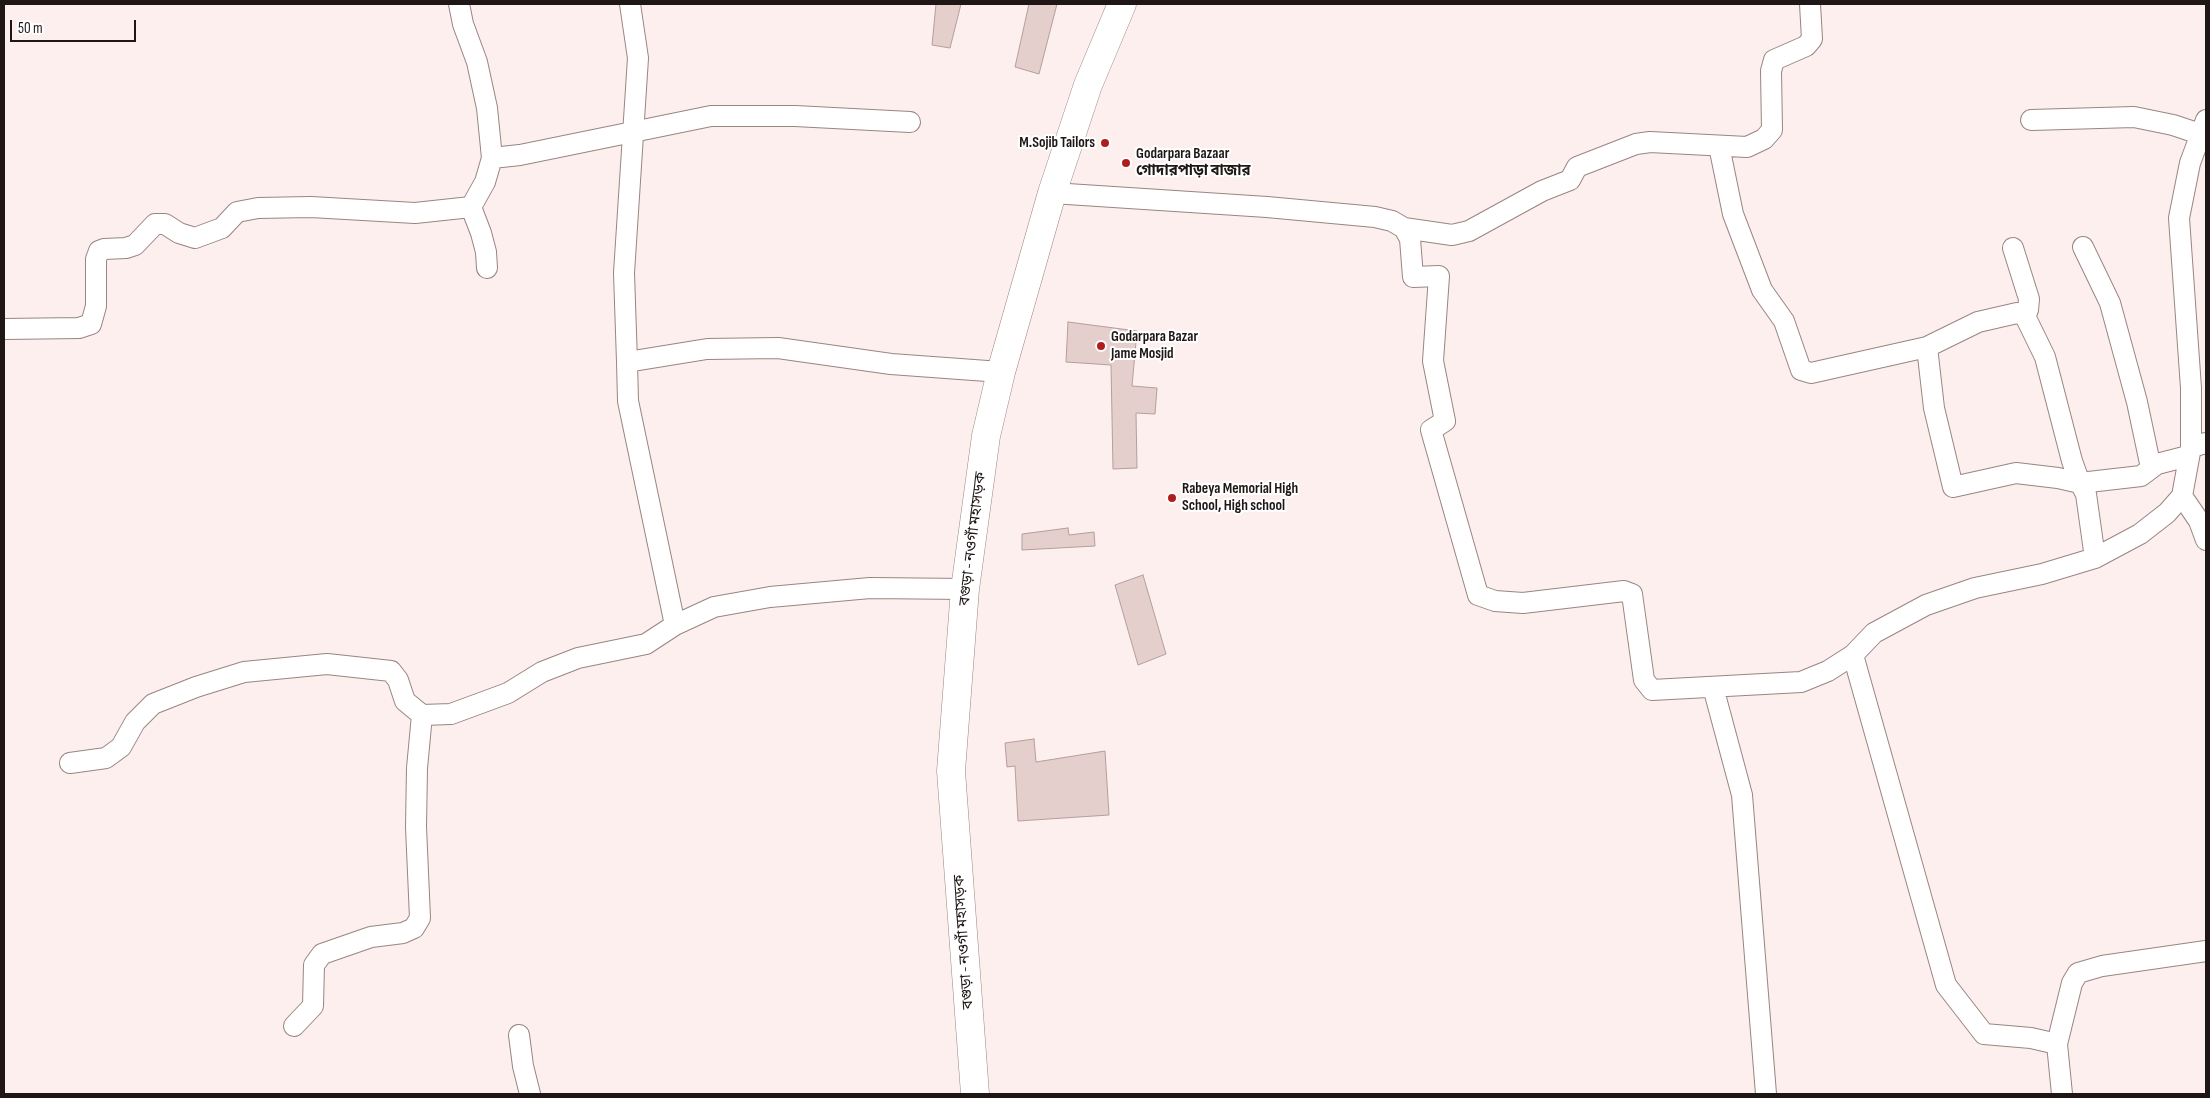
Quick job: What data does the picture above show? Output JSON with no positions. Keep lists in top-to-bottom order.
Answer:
{
  "streets": {
    "main road": ["বগুড়া - নওগাঁ মহাসড়ক"]
  },
  "places": [
    "M.Sojib Tailors",
    "Godarpara Bazaar গোদারপাড়া বাজার",
    "Godarpara Bazar Jame Mosjid",
    "Rabeya Memorial High School, High school"
  ],
  "scale_bar": "50 m"
}
